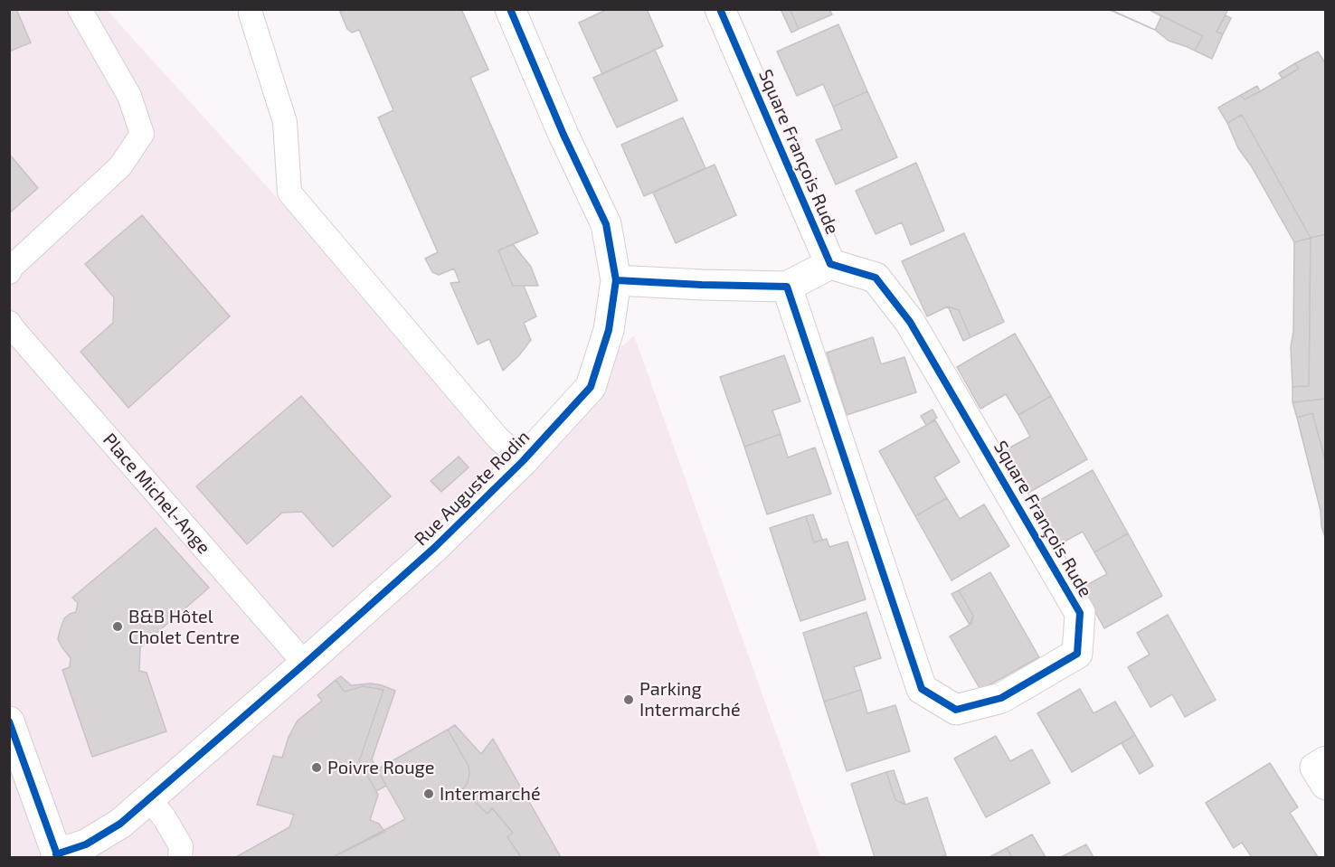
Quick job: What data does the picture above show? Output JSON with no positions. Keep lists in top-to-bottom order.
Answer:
{
  "streets": {
    "street": ["Square François Rude", "Rue Auguste Rodin"],
    "lane": ["Place Michel-Ange"]
  },
  "crossings": [
    ["Rue Auguste Rodin", "Place Michel-Ange"]
  ],
  "places": [
    "B&B Hôtel Cholet Centre",
    "Parking Intermarché",
    "Poivre Rouge",
    "Intermarché"
  ]
}
